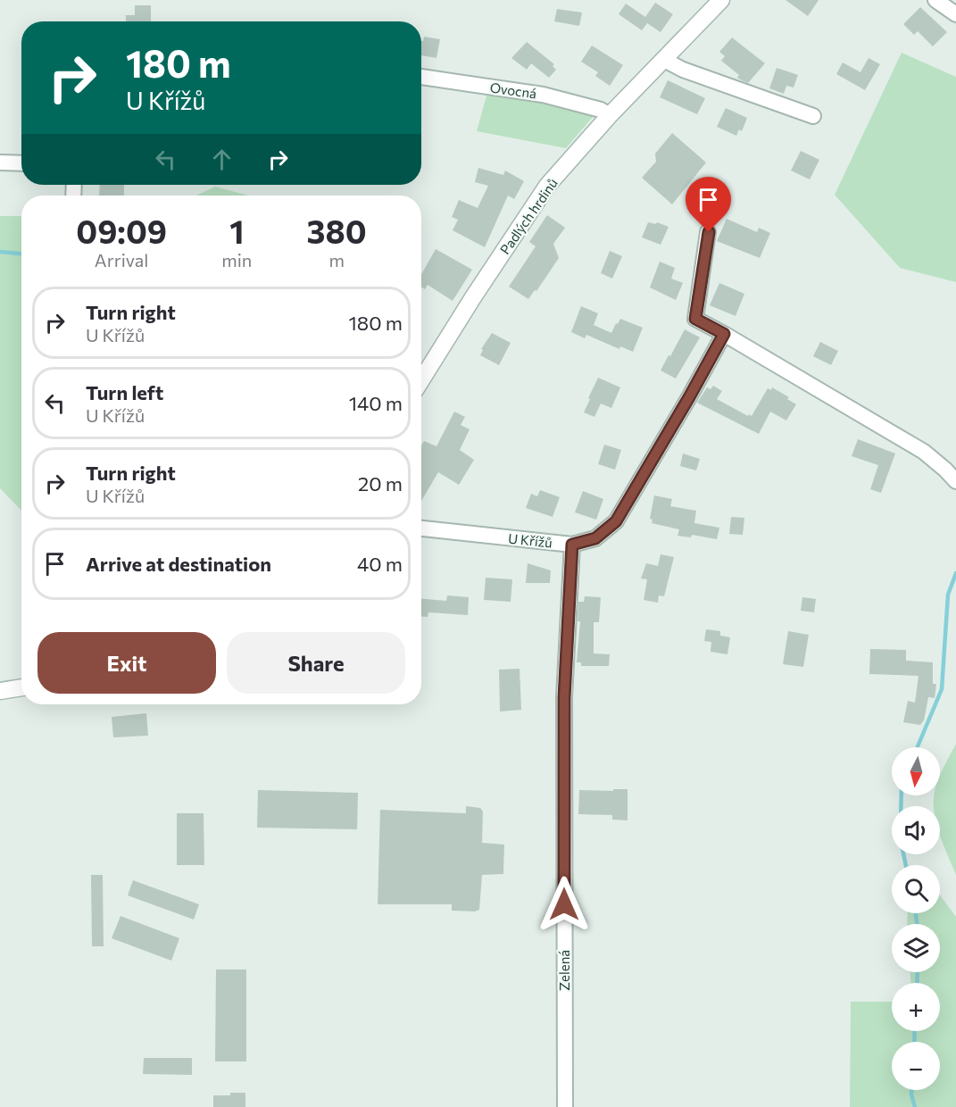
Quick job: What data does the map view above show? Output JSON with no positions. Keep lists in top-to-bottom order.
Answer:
{
  "streets": {
    "street": [
      "Ovocná",
      "Padlých hrdinů",
      "U Křížů",
      "Zelená"
    ]
  },
  "crossings": [
    ["Ovocná", "Padlých hrdinů"],
    ["U Křížů", "Zelená"]
  ],
  "north": "bottom",
  "page": {
    "turn": ["180 m", "U Křížů"],
    "eta": [
      "09:09",
      "Arrival",
      "1",
      "min",
      "380",
      "m"
    ],
    "list": [
      {
        "name": "Turn right",
        "note": "U Křížů",
        "value": "180 m"
      },
      {
        "name": "Turn left",
        "note": "U Křížů",
        "value": "140 m"
      },
      {
        "name": "Turn right",
        "note": "U Křížů",
        "value": "20 m"
      },
      {
        "name": "Arrive at destination",
        "value": "40 m"
      }
    ],
    "buttons": ["Exit", "Share"],
    "map_buttons": ["+", "−"]
  }
}
